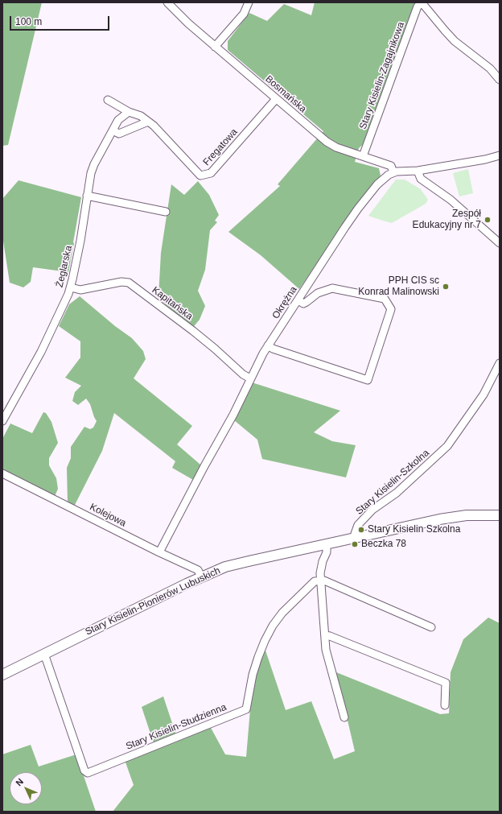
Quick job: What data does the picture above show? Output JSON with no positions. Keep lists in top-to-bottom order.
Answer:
{
  "streets": {
    "street": [
      "Stary Kisielin-Zagajnikowa",
      "Bosmańska",
      "Fregatowa",
      "Żeglarska",
      "Okrężna",
      "Kapitańska",
      "Stary Kisielin-Szkolna",
      "Kolejowa",
      "Stary Kisielin-Pionierów Lubuskich",
      "Stary Kisielin-Studzienna"
    ]
  },
  "crossings": [
    ["Stary Kisielin-Zagajnikowa", "Bosmańska"],
    ["Bosmańska", "Fregatowa"],
    ["Bosmańska", "Okrężna"],
    ["Fregatowa", "Żeglarska"],
    ["Żeglarska", "Kapitańska"],
    ["Okrężna", "Kapitańska"],
    ["Okrężna", "Kolejowa"],
    ["Stary Kisielin-Szkolna", "Stary Kisielin-Pionierów Lubuskich"],
    ["Kolejowa", "Stary Kisielin-Pionierów Lubuskich"],
    ["Stary Kisielin-Pionierów Lubuskich", "Stary Kisielin-Studzienna"]
  ],
  "places": [
    "Zespół Edukacyjny nr 7",
    "PPH CIS sc Konrad Malinowski",
    "Stary Kisielin Szkolna",
    "Beczka 78"
  ],
  "scale_bar": "100 m",
  "north": "top left"
}
